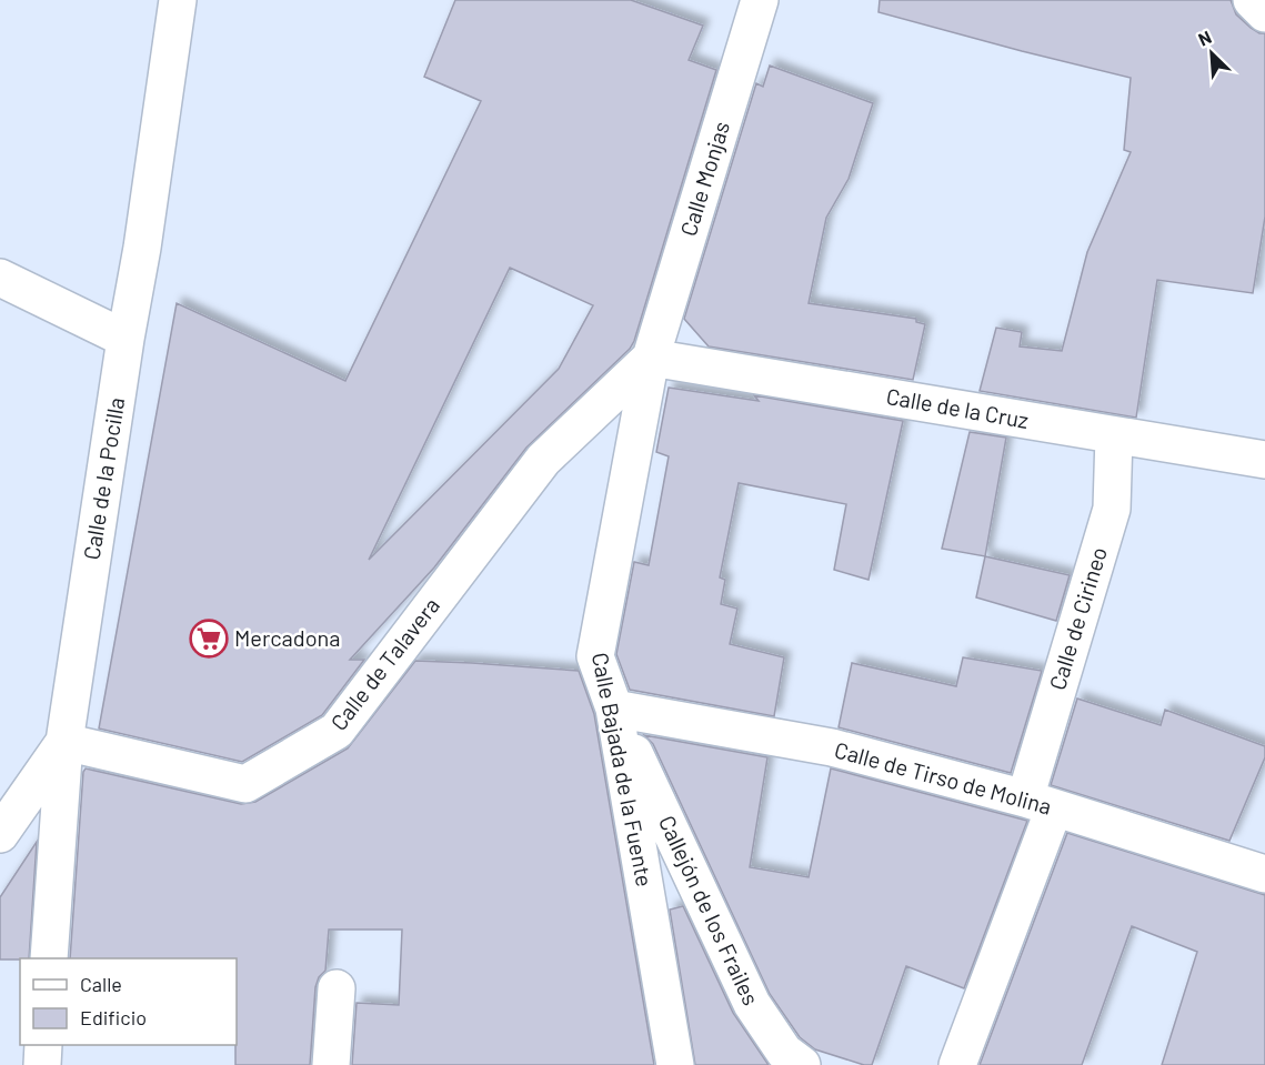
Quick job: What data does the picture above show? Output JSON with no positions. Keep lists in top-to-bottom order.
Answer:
{
  "streets": {
    "street": [
      "Calle Monjas",
      "Calle de la Cruz",
      "Calle de la Pocilla",
      "Calle de Cirineo",
      "Calle de Talavera",
      "Calle Bajada de la Fuente",
      "Calle de Tirso de Molina",
      "Callejón de los Frailes"
    ]
  },
  "crossings": [
    ["Calle Monjas", "Calle de la Cruz"],
    ["Calle Monjas", "Calle de Talavera"],
    ["Calle Monjas", "Calle Bajada de la Fuente"],
    ["Calle de la Cruz", "Calle de Cirineo"],
    ["Calle de la Cruz", "Calle de Talavera"],
    ["Calle de la Cruz", "Calle Bajada de la Fuente"],
    ["Calle de la Pocilla", "Calle de Talavera"],
    ["Calle de Cirineo", "Calle de Tirso de Molina"],
    ["Calle de Talavera", "Calle Bajada de la Fuente"],
    ["Calle Bajada de la Fuente", "Calle de Tirso de Molina"],
    ["Calle Bajada de la Fuente", "Callejón de los Frailes"],
    ["Calle de Tirso de Molina", "Callejón de los Frailes"]
  ],
  "places": {
    "supermarket": ["Mercadona"]
  },
  "legend": ["Calle", "Edificio"],
  "north": "top left"
}
